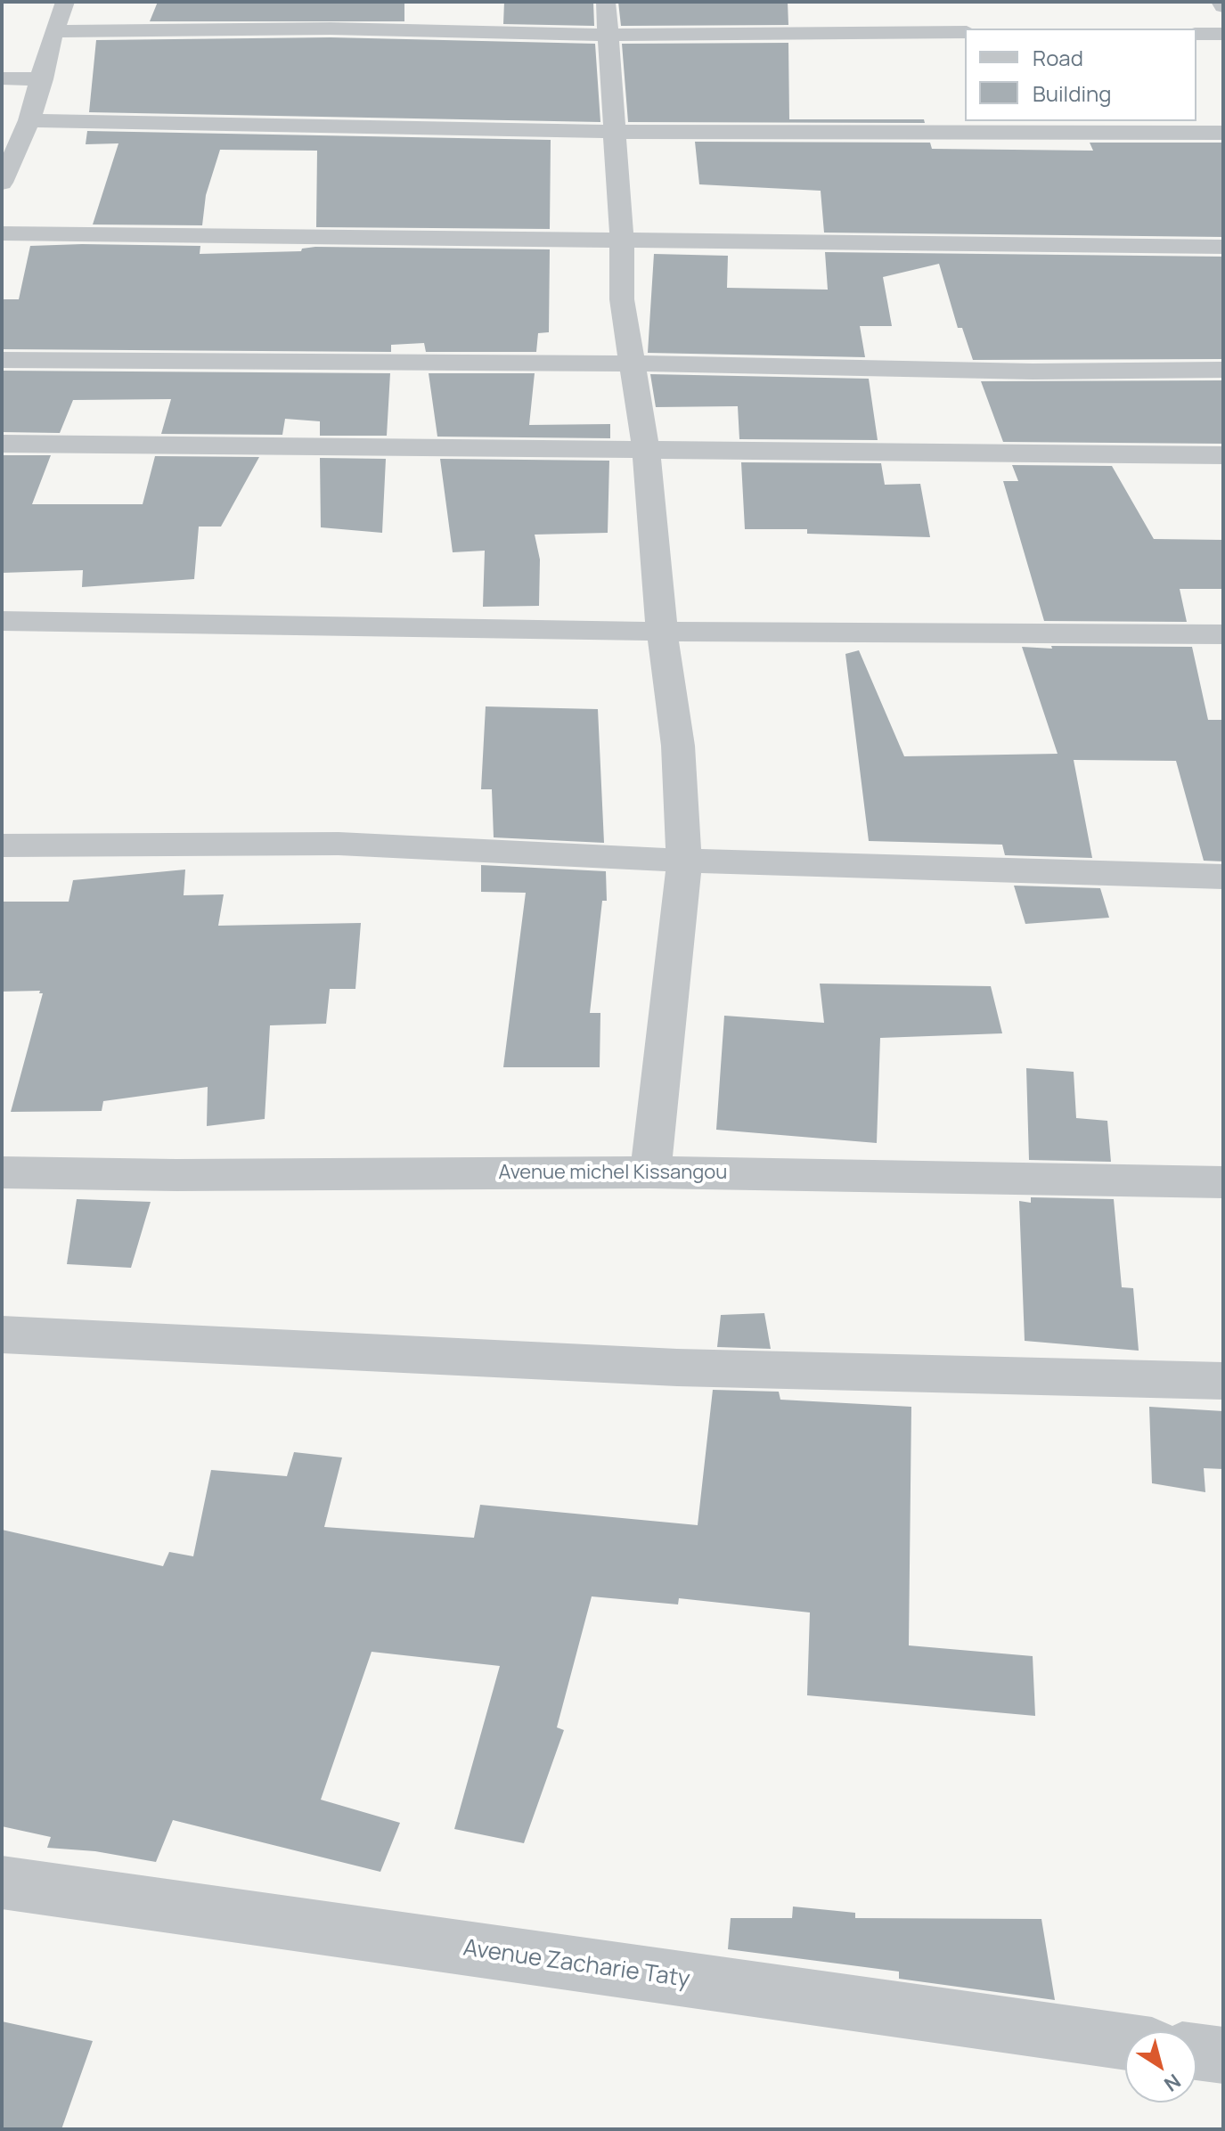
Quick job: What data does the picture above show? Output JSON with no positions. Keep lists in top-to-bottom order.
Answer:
{
  "streets": {
    "street": ["Avenue michel Kissangou", "Avenue Zacharie Taty"]
  },
  "legend": ["Road", "Building"],
  "north": "bottom right"
}
